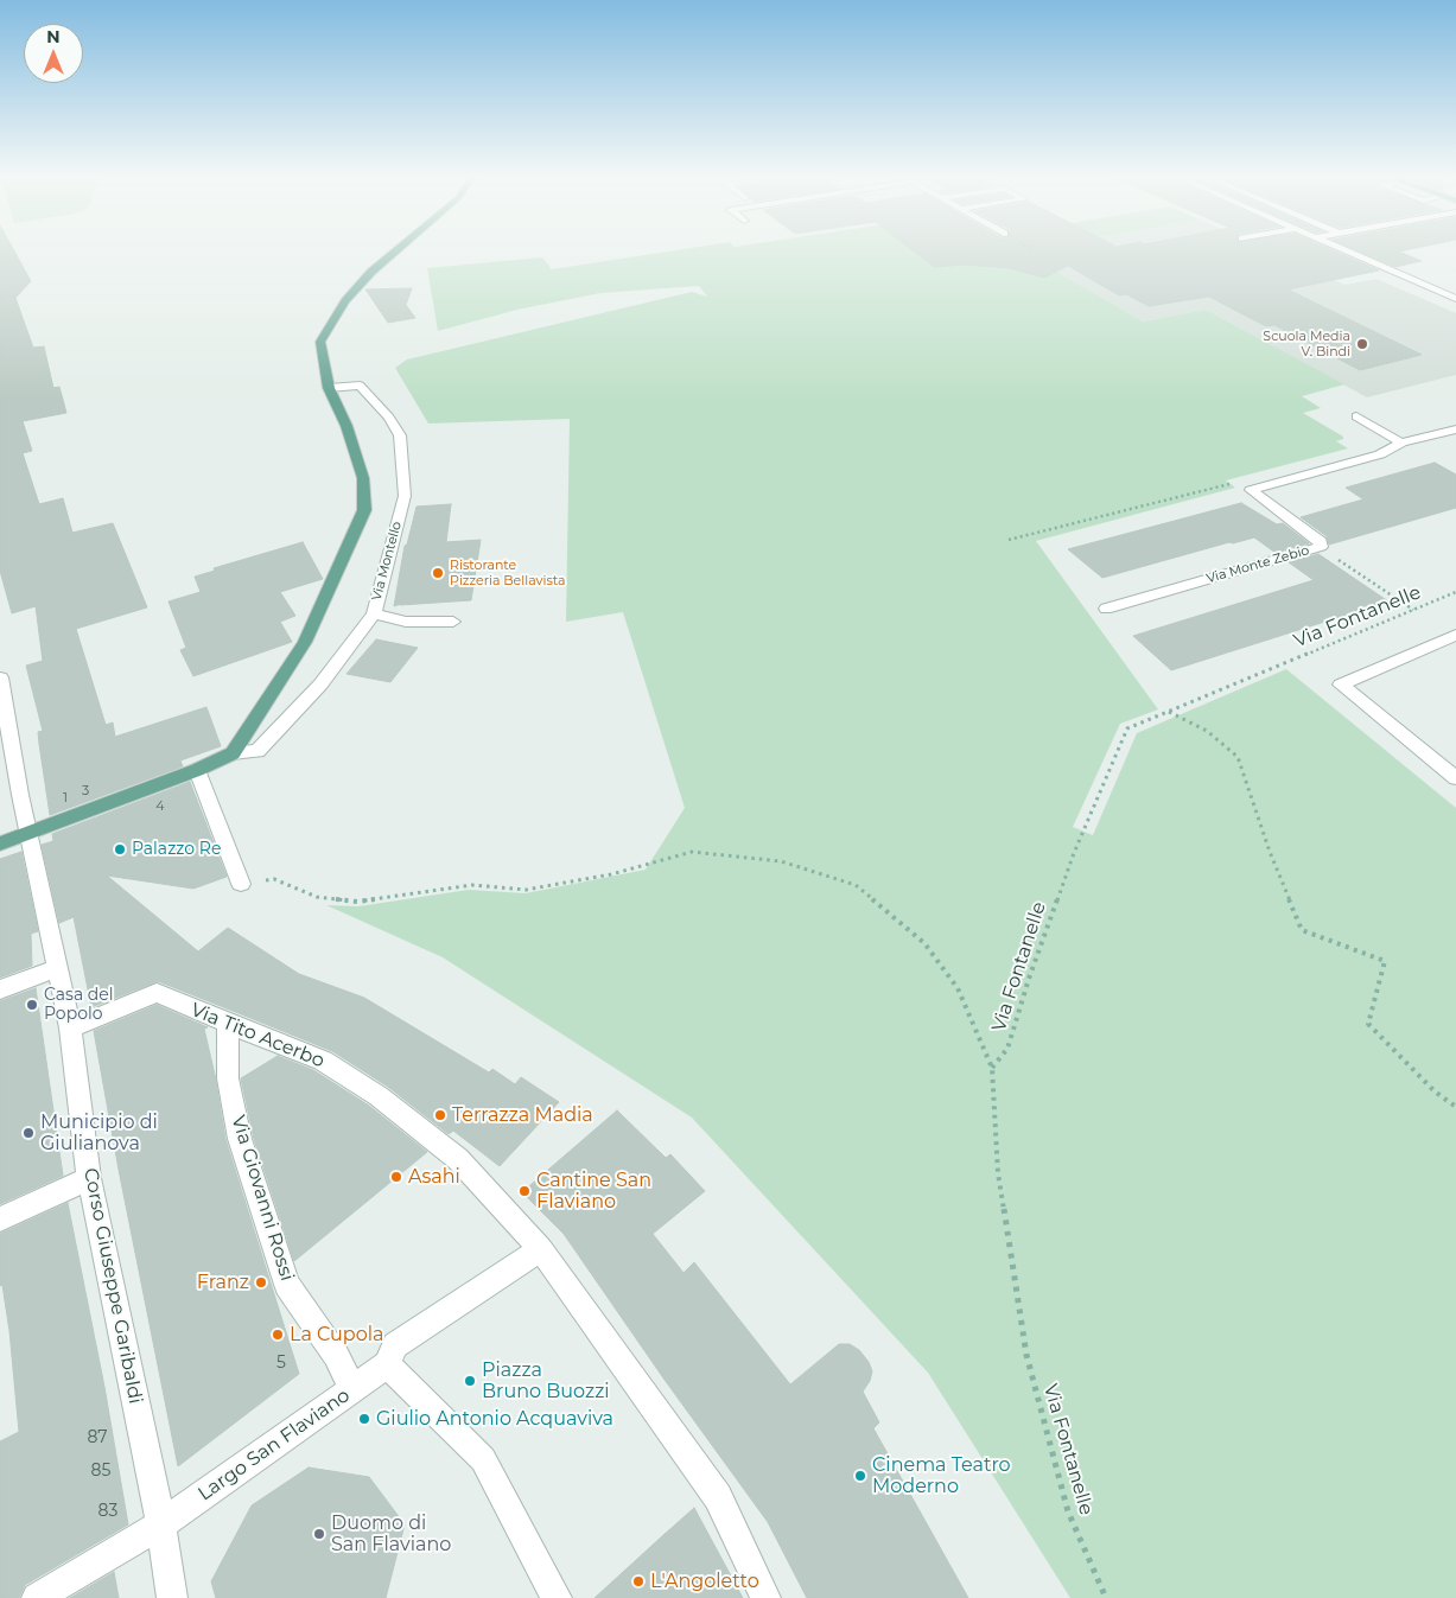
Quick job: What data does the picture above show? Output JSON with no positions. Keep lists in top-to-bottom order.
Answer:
{
  "streets": {
    "main road": ["Via Montello"],
    "street": [
      "Via Monte Zebio",
      "Via Tito Acerbo",
      "Via Giovanni Rossi",
      "Corso Giuseppe Garibaldi",
      "Largo San Flaviano"
    ],
    "path": ["Via Fontanelle"]
  },
  "crossings": [
    ["Via Montello", "Corso Giuseppe Garibaldi"],
    ["Via Tito Acerbo", "Via Giovanni Rossi"],
    ["Via Tito Acerbo", "Corso Giuseppe Garibaldi"],
    ["Via Giovanni Rossi", "Largo San Flaviano"],
    ["Corso Giuseppe Garibaldi", "Largo San Flaviano"]
  ],
  "places": [
    "Scuola Media V. Bindi",
    "Ristorante Pizzeria Bellavista",
    "Palazzo Re",
    "Casa del Popolo",
    "Terrazza Madia",
    "Municipio di Giulianova",
    "Asahi",
    "Cantine San Flaviano",
    "Franz",
    "La Cupola",
    "Piazza Bruno Buozzi",
    "Giulio Antonio Acquaviva",
    "Cinema Teatro Moderno",
    "Duomo di San Flaviano",
    "L'Angoletto"
  ],
  "house_numbers": [
    "3",
    "1",
    "4",
    "5",
    "87",
    "85",
    "83"
  ],
  "north": "top"
}
